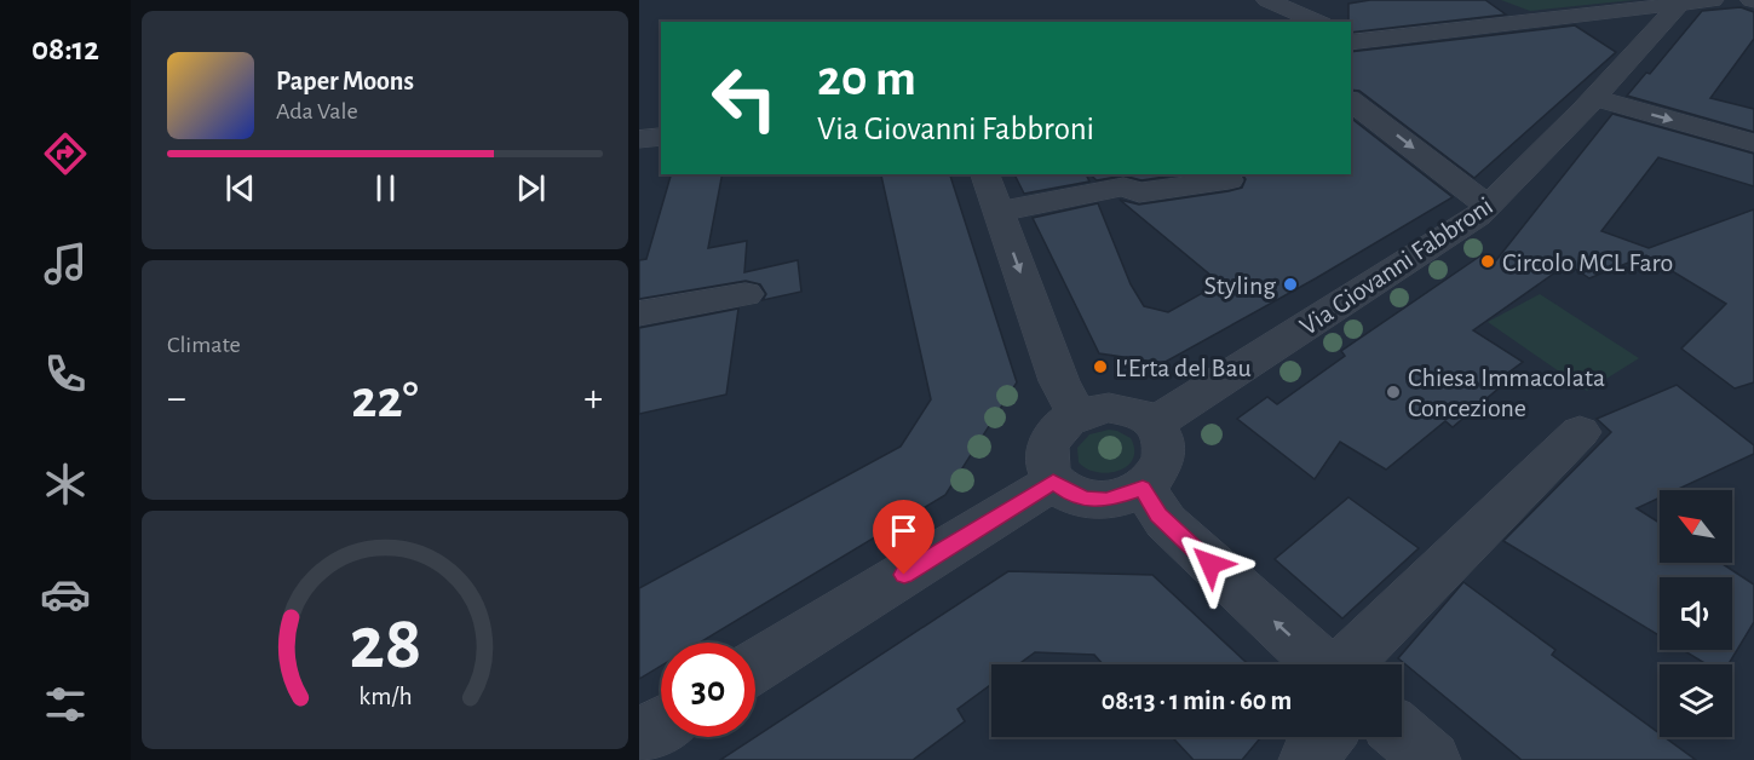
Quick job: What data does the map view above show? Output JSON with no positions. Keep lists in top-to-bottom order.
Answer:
{
  "streets": {
    "street": ["Via Giovanni Fabbroni"]
  },
  "places": [
    "Circolo MCL Faro",
    "Styling",
    "L'Erta del Bau",
    "Chiesa Immacolata Concezione"
  ],
  "north": "top left",
  "page": {
    "tabs": "08:12",
    "turn": ["20 m", "Via Giovanni Fabbroni"],
    "song": ["Paper Moons", "Ada Vale"],
    "tile": "Climate",
    "heat": ["−", "22°", "+"],
    "limit": "30",
    "trip": "08:13 · 1 min · 60 m",
    "gauge": ["28", "km/h"]
  }
}
